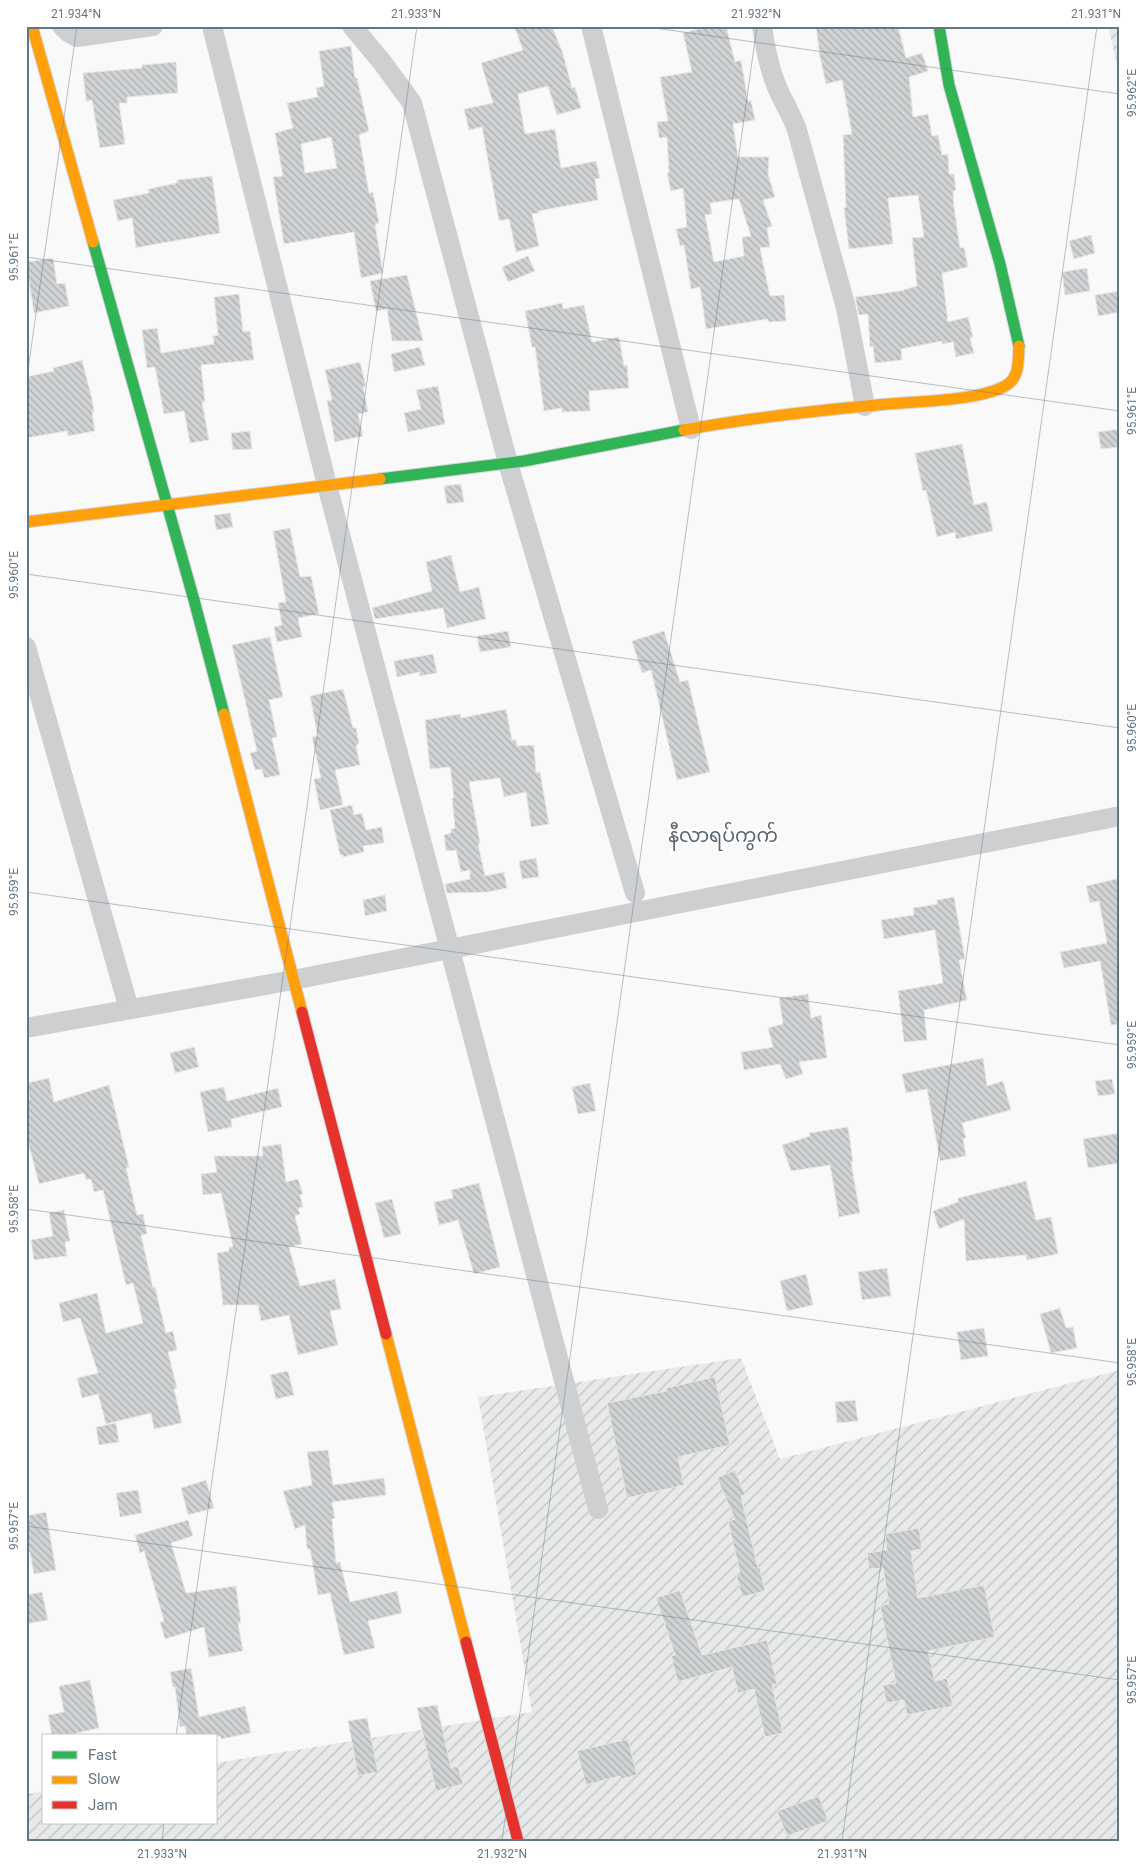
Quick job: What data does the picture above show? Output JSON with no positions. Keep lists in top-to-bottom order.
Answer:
{
  "districts": ["နီလာရပ်ကွက်"],
  "legend": ["Fast", "Slow", "Jam"],
  "coordinates": [
    "21.934°N",
    "21.933°N",
    "21.932°N",
    "21.931°N",
    "95.962°E",
    "95.961°E",
    "95.960°E",
    "95.959°E",
    "95.958°E",
    "95.957°E"
  ]
}
